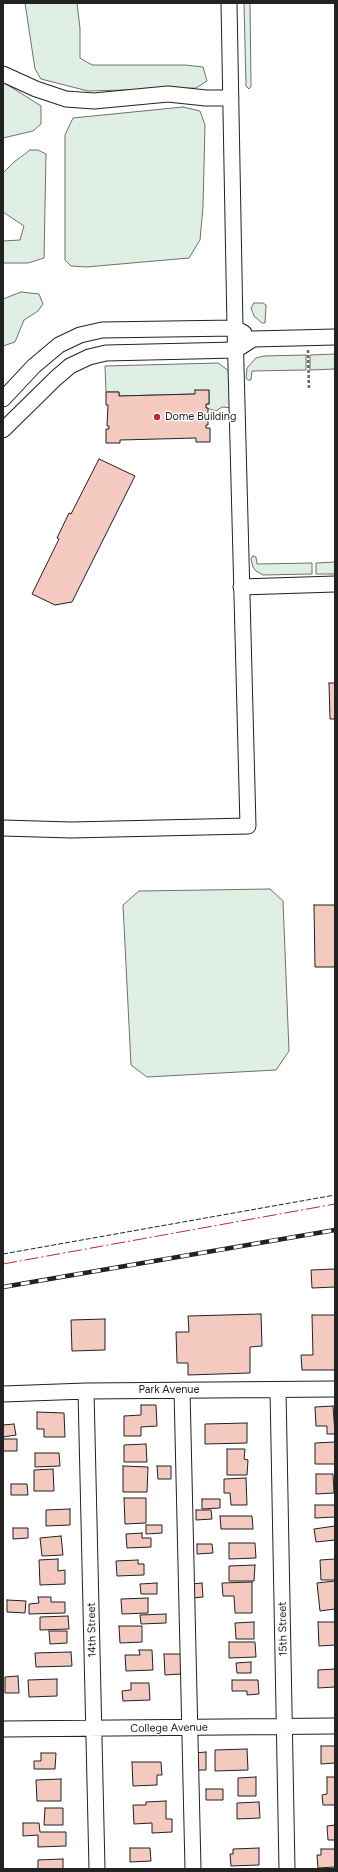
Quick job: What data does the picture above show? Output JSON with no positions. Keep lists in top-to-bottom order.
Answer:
{
  "streets": {
    "street": [
      "Park Avenue",
      "15th Street",
      "14th Street",
      "College Avenue"
    ]
  },
  "crossings": [
    ["Park Avenue", "15th Street"],
    ["Park Avenue", "14th Street"],
    ["15th Street", "College Avenue"],
    ["14th Street", "College Avenue"]
  ],
  "places": ["Dome Building"]
}
